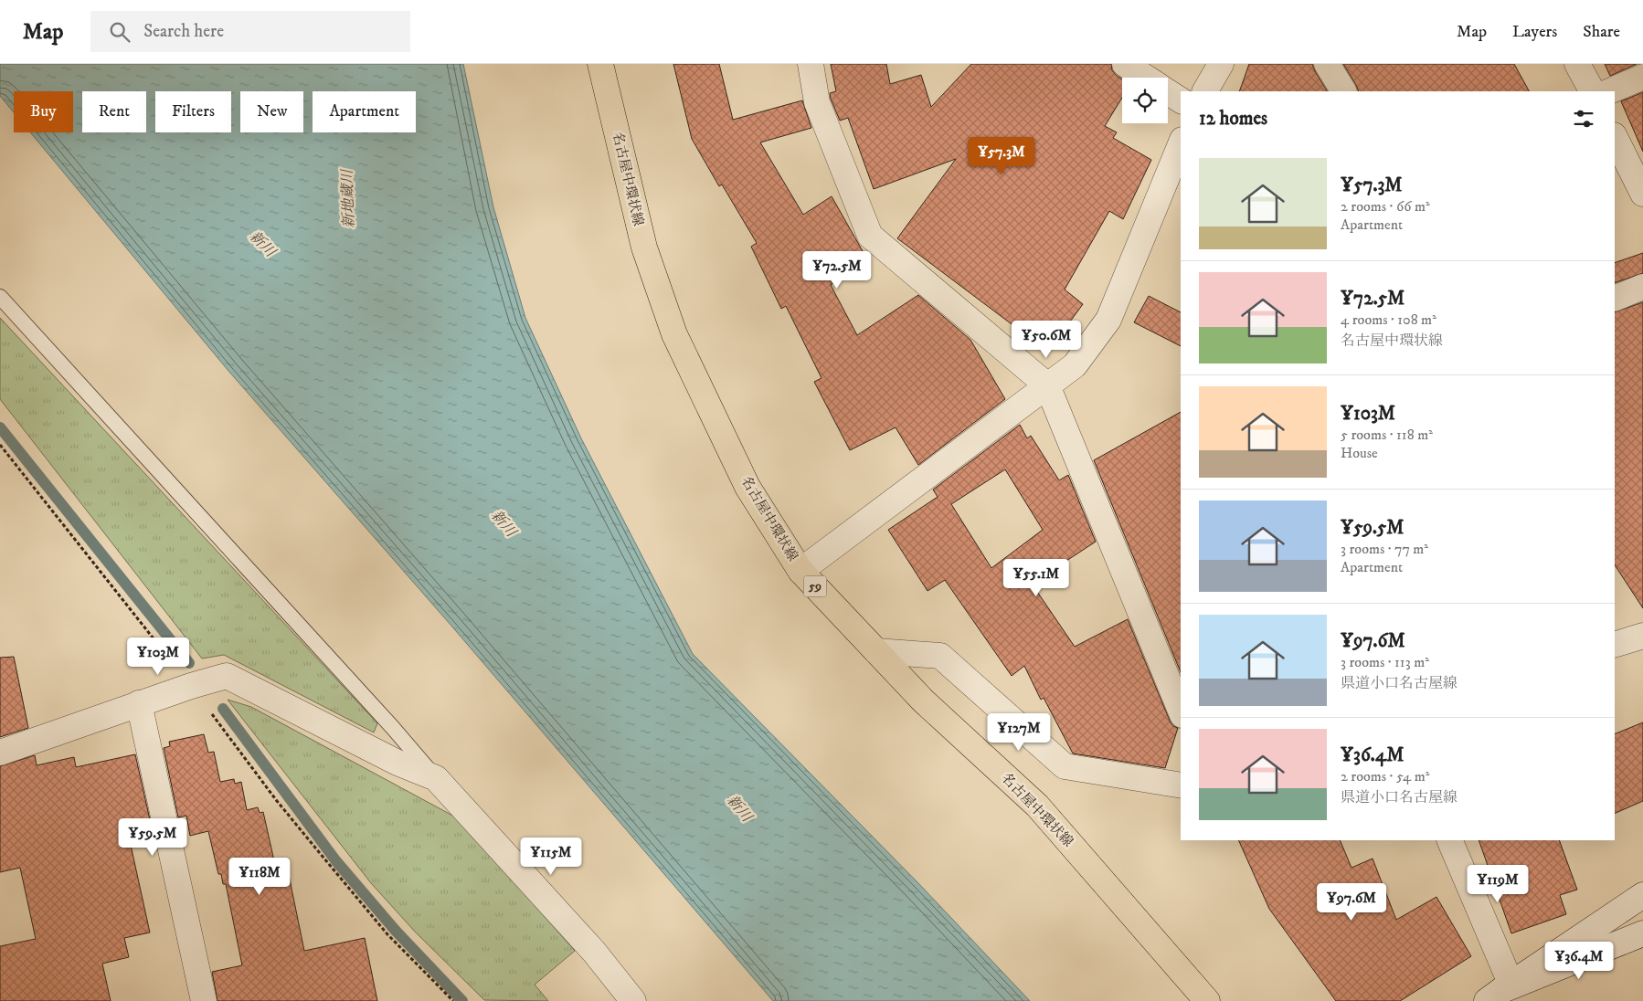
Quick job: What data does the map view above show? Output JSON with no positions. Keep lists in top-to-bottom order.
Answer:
{
  "streets": {
    "main road": ["名古屋中環状線", "59"]
  },
  "water": ["新地蔵川", "新川"],
  "page": {
    "header": "Map",
    "search": "Search here",
    "nav": ["Map", "Layers", "Share"],
    "chip": [
      "Buy",
      "Rent",
      "Filters",
      "New",
      "Apartment"
    ],
    "heading": "12 homes",
    "price": [
      "¥57.3M",
      "¥72.5M",
      "¥50.6M",
      "¥55.1M",
      "¥103M",
      "¥127M",
      "¥59.5M",
      "¥115M",
      "¥118M",
      "¥119M",
      "¥97.6M",
      "¥36.4M"
    ],
    "list": [
      {
        "name": "¥57.3M",
        "note": "2 rooms · 66 m² · Apartment"
      },
      {
        "name": "¥72.5M",
        "note": "4 rooms · 108 m² · 名古屋中環状線"
      },
      {
        "name": "¥103M",
        "note": "5 rooms · 118 m² · House"
      },
      {
        "name": "¥59.5M",
        "note": "3 rooms · 77 m² · Apartment"
      },
      {
        "name": "¥97.6M",
        "note": "3 rooms · 113 m² · 県道小口名古屋線"
      },
      {
        "name": "¥36.4M",
        "note": "2 rooms · 54 m² · 県道小口名古屋線"
      }
    ]
  }
}
